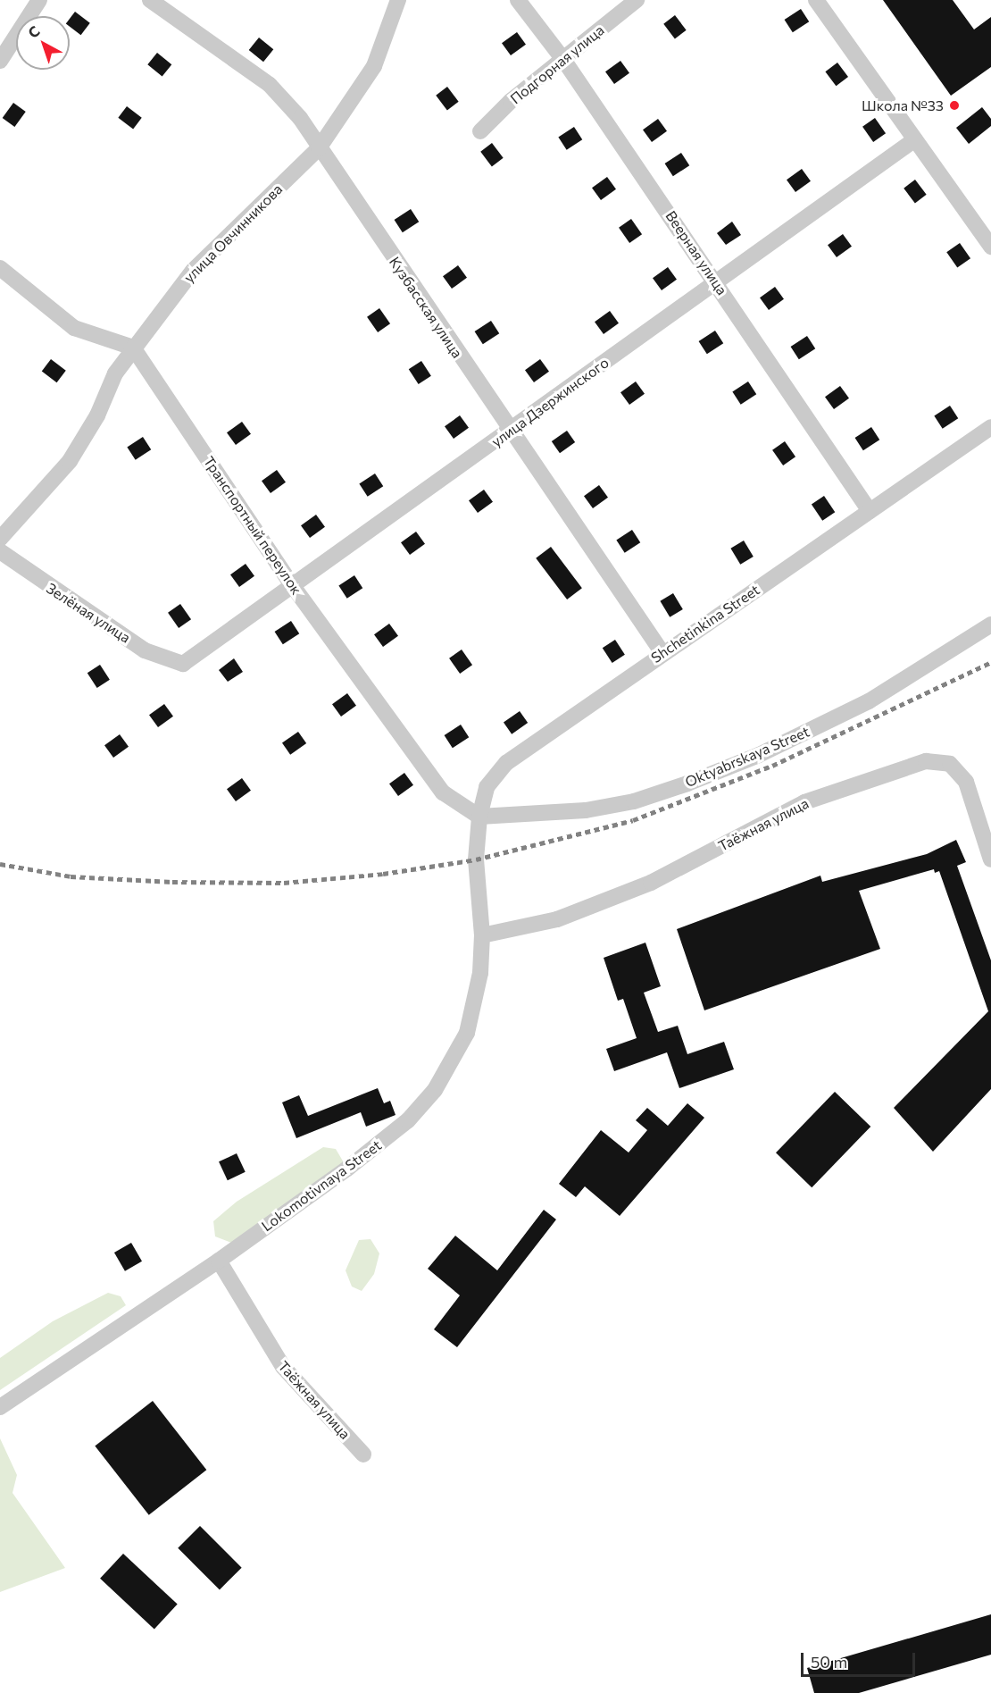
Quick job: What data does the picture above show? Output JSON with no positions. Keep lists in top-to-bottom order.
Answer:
{
  "streets": {
    "street": [
      "Подгорная улица",
      "улица Овчинникова",
      "Веерная улица",
      "Кузбасская улица",
      "улица Дзержинского",
      "Транспортный переулок",
      "Зелёная улица",
      "Shchetinkina Street",
      "Oktyabrskaya Street",
      "Таёжная улица",
      "Lokomotivnaya Street"
    ]
  },
  "crossings": [
    ["Подгорная улица", "Веерная улица"],
    ["улица Овчинникова", "Кузбасская улица"],
    ["улица Овчинникова", "Транспортный переулок"],
    ["Веерная улица", "улица Дзержинского"],
    ["Веерная улица", "Shchetinkina Street"],
    ["Кузбасская улица", "улица Дзержинского"],
    ["Кузбасская улица", "Shchetinkina Street"],
    ["улица Дзержинского", "Транспортный переулок"],
    ["улица Дзержинского", "Зелёная улица"],
    ["Транспортный переулок", "Shchetinkina Street"],
    ["Транспортный переулок", "Oktyabrskaya Street"],
    ["Shchetinkina Street", "Oktyabrskaya Street"],
    ["Shchetinkina Street", "Lokomotivnaya Street"],
    ["Таёжная улица", "Lokomotivnaya Street"]
  ],
  "places": ["Школа №33"],
  "scale_bar": "50 m",
  "north": "top left"
}
